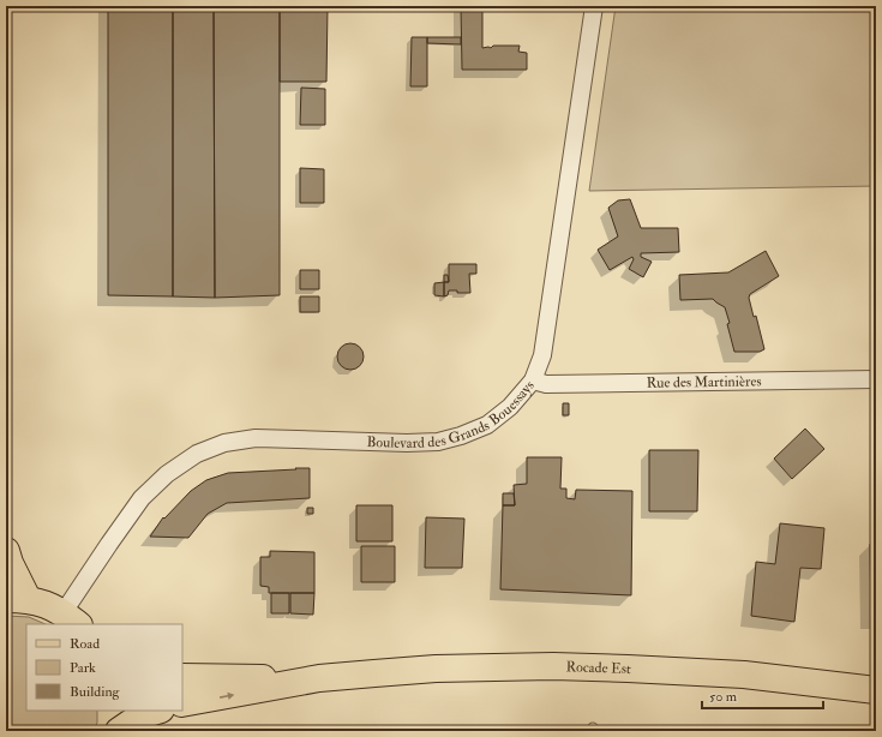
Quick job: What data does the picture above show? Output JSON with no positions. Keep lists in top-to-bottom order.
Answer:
{
  "streets": {
    "main road": ["Rocade Est"],
    "street": ["Rue des Martinières", "Boulevard des Grands Bouessays"]
  },
  "crossings": [
    ["Rue des Martinières", "Boulevard des Grands Bouessays"]
  ],
  "legend": ["Road", "Park", "Building"],
  "scale_bar": "50 m"
}
